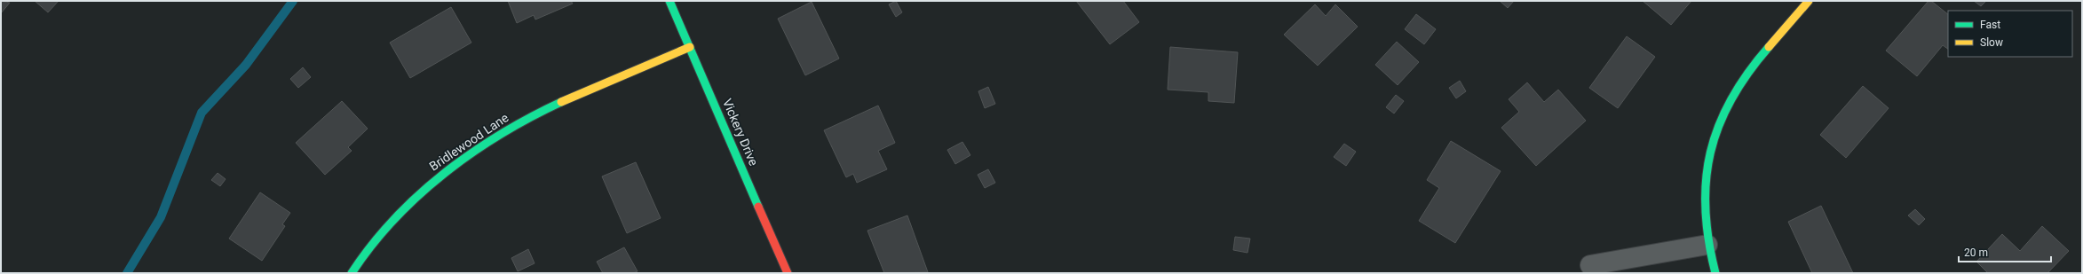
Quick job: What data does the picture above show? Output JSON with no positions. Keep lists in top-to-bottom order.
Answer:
{
  "streets": {
    "street": ["Vickery Drive", "Bridlewood Lane"]
  },
  "crossings": [
    ["Vickery Drive", "Bridlewood Lane"]
  ],
  "legend": ["Fast", "Slow"],
  "scale_bar": "20 m"
}
